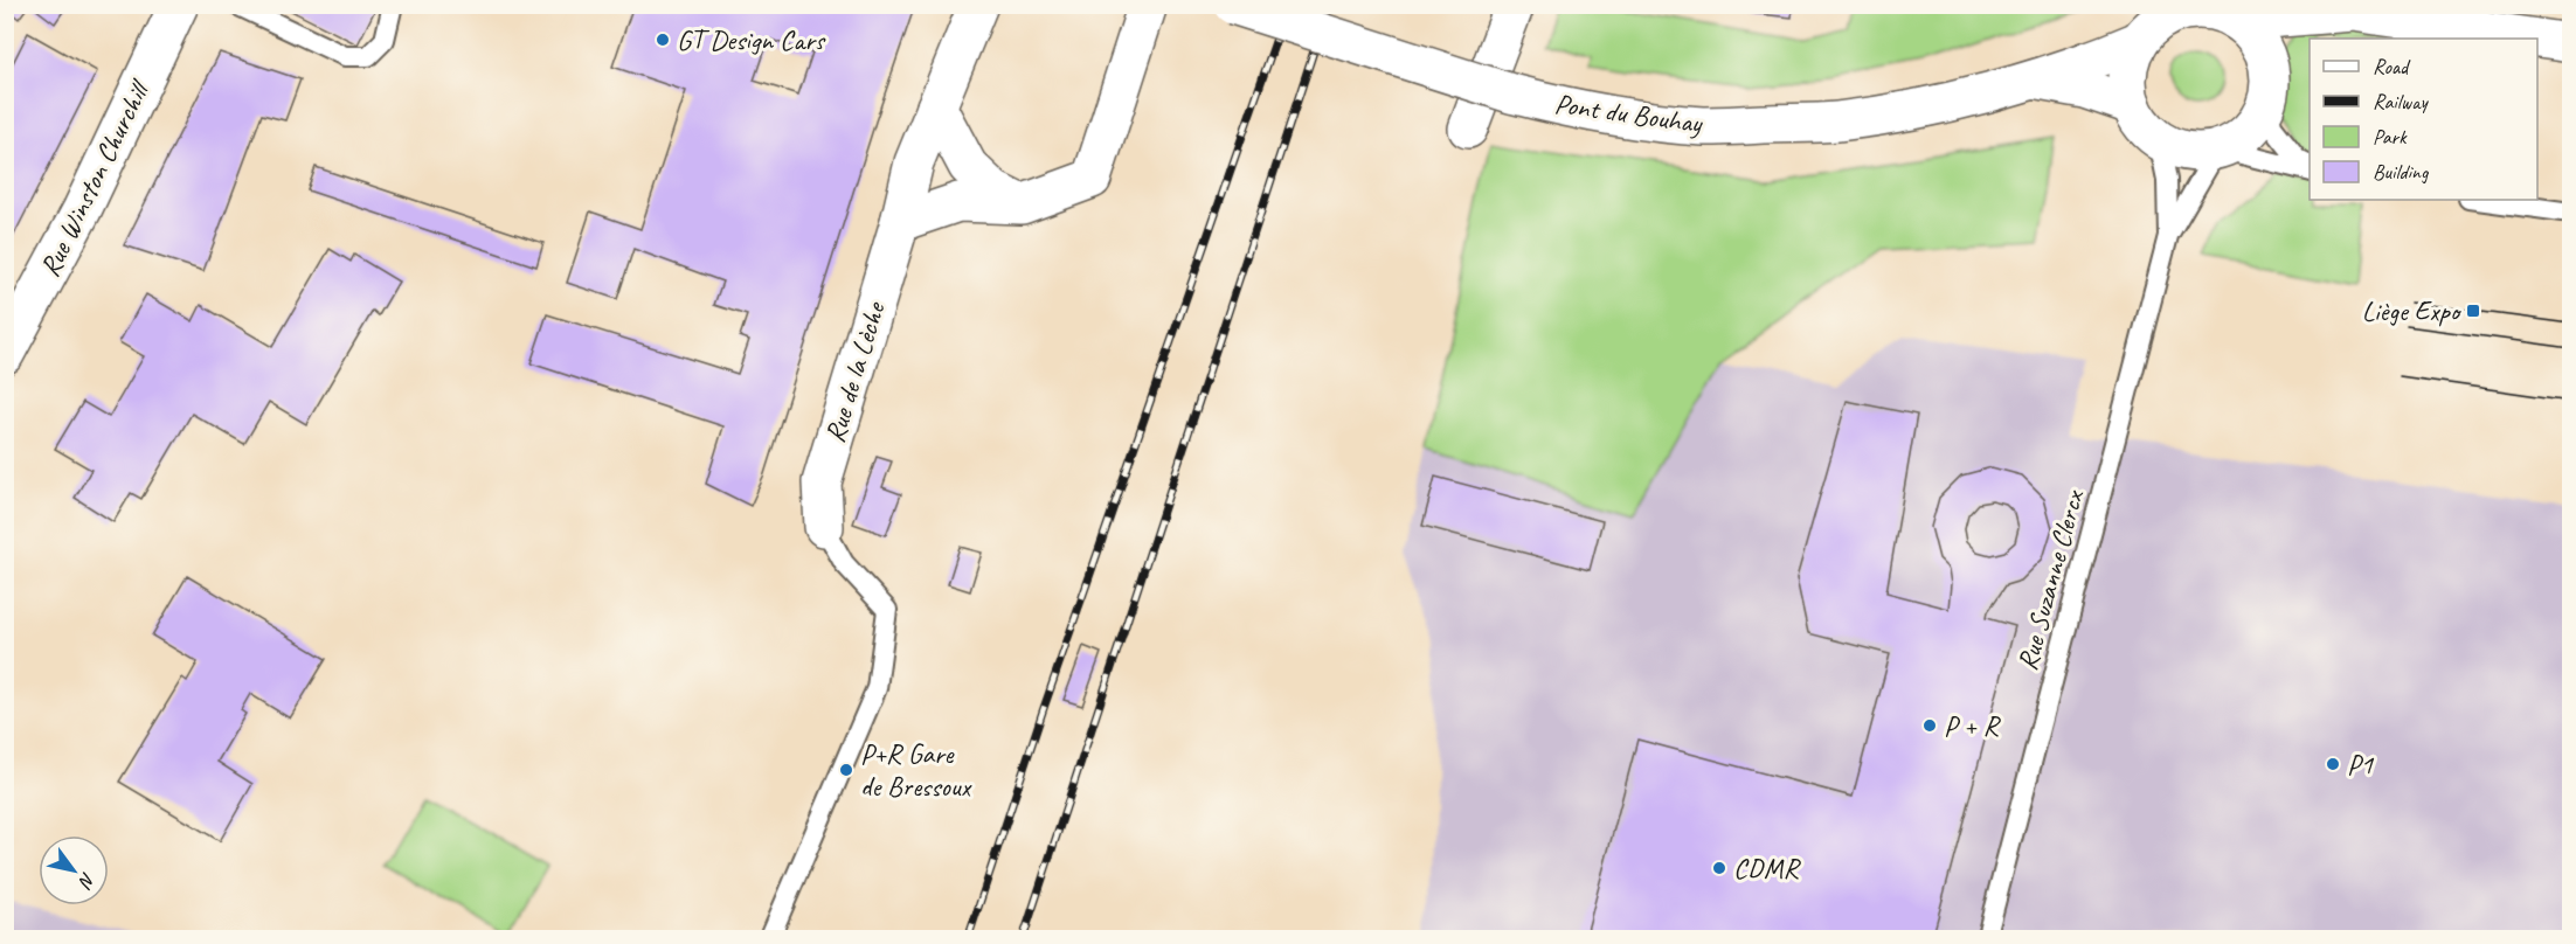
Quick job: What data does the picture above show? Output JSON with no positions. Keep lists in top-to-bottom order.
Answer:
{
  "streets": {
    "street": ["Pont du Bouhay", "Rue Winston Churchill", "Rue de la Lèche"],
    "lane": ["Rue Suzanne Clercx"]
  },
  "crossings": [
    ["Pont du Bouhay", "Rue Suzanne Clercx"]
  ],
  "places": {
    "other": [
      "GT Design Cars",
      "P + R",
      "P1",
      "P+R Gare de Bressoux",
      "CDMR"
    ],
    "transit": ["Liège Expo"]
  },
  "legend": [
    "Road",
    "Railway",
    "Park",
    "Building"
  ],
  "north": "bottom right"
}
